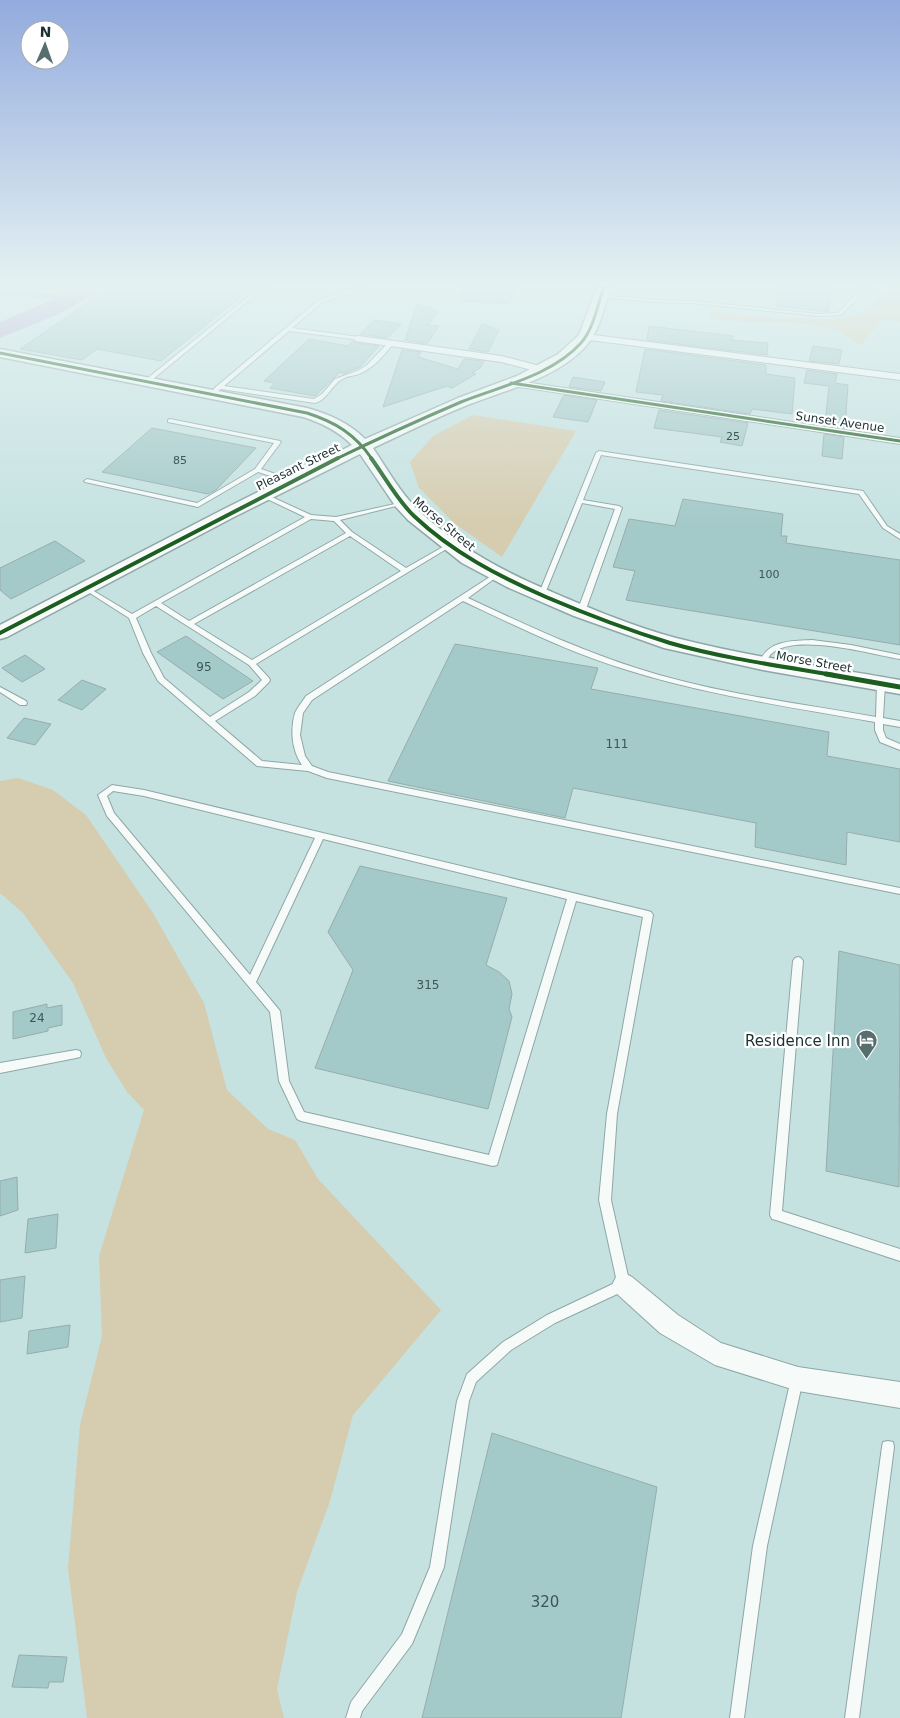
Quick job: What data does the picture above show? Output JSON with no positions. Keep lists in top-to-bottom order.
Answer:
{
  "streets": {
    "street": ["Sunset Avenue", "Pleasant Street", "Morse Street"]
  },
  "crossings": [
    ["Sunset Avenue", "Pleasant Street"],
    ["Pleasant Street", "Morse Street"]
  ],
  "places": {
    "hotel": ["Residence Inn"]
  },
  "house_numbers": [
    "25",
    "85",
    "100",
    "95",
    "111",
    "315",
    "24",
    "320"
  ],
  "north": "top"
}
